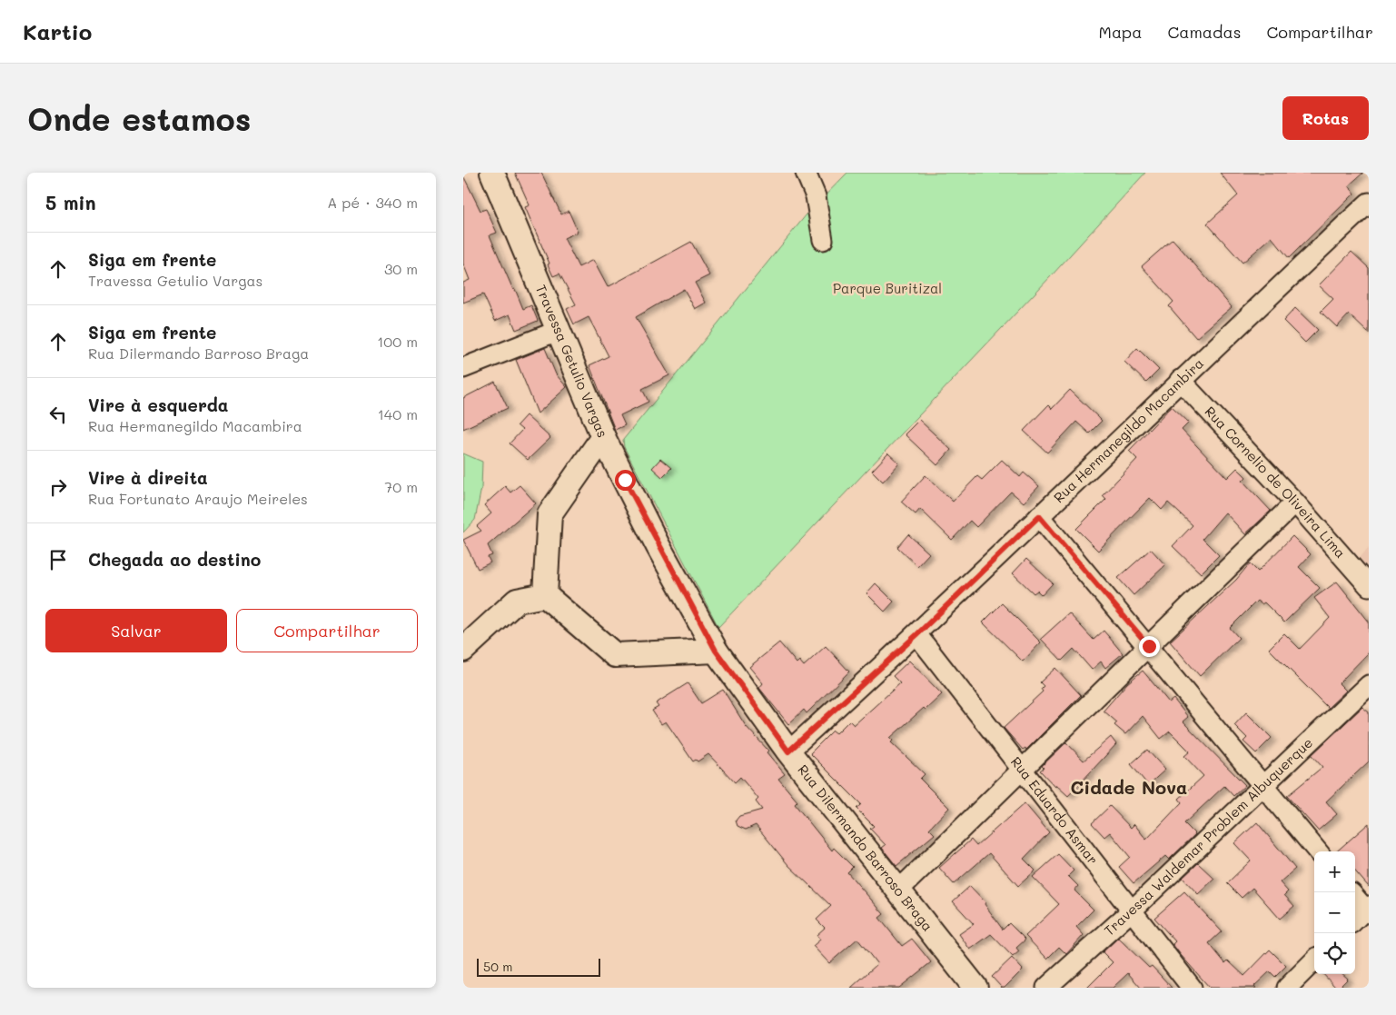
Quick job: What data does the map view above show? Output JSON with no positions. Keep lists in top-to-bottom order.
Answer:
{
  "streets": {
    "street": [
      "Travessa Getulio Vargas",
      "Rua Hermanegildo Macambira",
      "Rua Cornelio de Oliveira Lima",
      "Rua Eduardo Asmar",
      "Travessa Waldemar Problem Albuquerque",
      "Rua Dilermando Barroso Braga"
    ]
  },
  "crossings": [
    ["Travessa Getulio Vargas", "Rua Dilermando Barroso Braga"],
    ["Rua Hermanegildo Macambira", "Rua Cornelio de Oliveira Lima"],
    ["Rua Hermanegildo Macambira", "Rua Eduardo Asmar"],
    ["Rua Hermanegildo Macambira", "Rua Dilermando Barroso Braga"],
    ["Rua Eduardo Asmar", "Travessa Waldemar Problem Albuquerque"]
  ],
  "districts": ["Cidade Nova"],
  "parks": ["Parque Buritizal"],
  "scale_bar": "50 m",
  "page": {
    "header": "Kartio",
    "nav": ["Mapa", "Camadas", "Compartilhar"],
    "buttons": [
      "Rotas",
      ["Salvar", "Compartilhar"]
    ],
    "title": "Onde estamos",
    "heading": ["5 min", "A pé · 340 m"],
    "list": [
      ["Siga em frente", "Travessa Getulio Vargas", "30 m"],
      ["Siga em frente", "Rua Dilermando Barroso Braga", "100 m"],
      ["Vire à esquerda", "Rua Hermanegildo Macambira", "140 m"],
      ["Vire à direita", "Rua Fortunato Araujo Meireles", "70 m"],
      "Chegada ao destino"
    ],
    "map_buttons": ["+", "−"],
    "scale": "50 m"
  }
}
